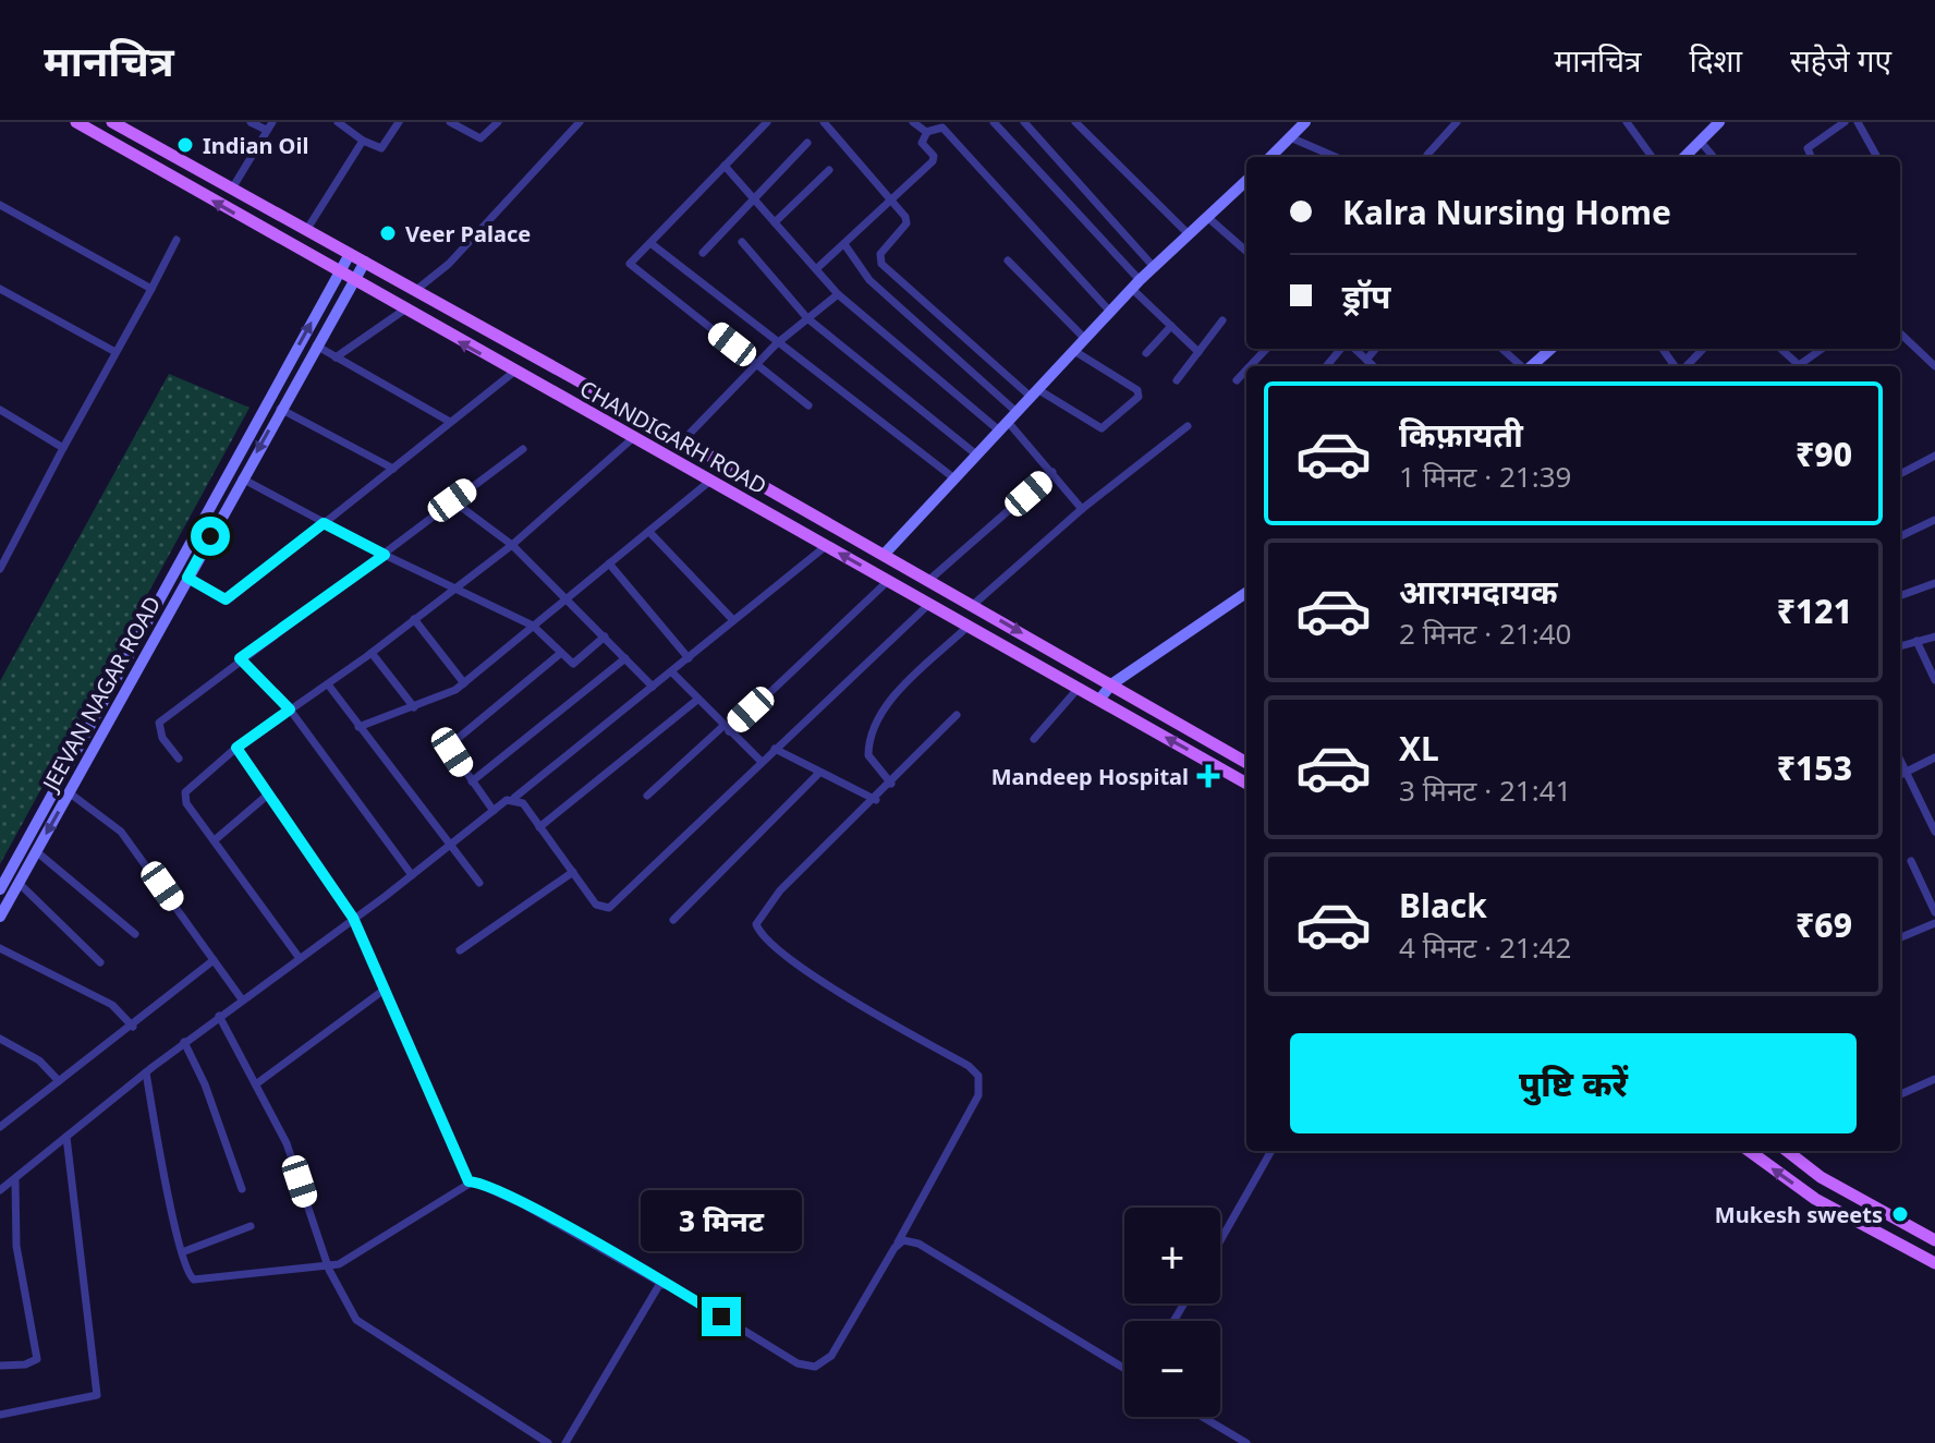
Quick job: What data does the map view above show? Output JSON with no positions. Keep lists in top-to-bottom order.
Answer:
{
  "streets": {
    "main road": ["CHANDIGARH ROAD"],
    "street": ["JEEVAN NAGAR ROAD"]
  },
  "crossings": [
    ["CHANDIGARH ROAD", "JEEVAN NAGAR ROAD"]
  ],
  "places": {
    "other": ["Indian Oil", "Veer Palace", "Mukesh sweets"],
    "health": ["Mandeep Hospital"]
  },
  "page": {
    "header": "मानचित्र",
    "nav": ["मानचित्र", "दिशा", "सहेजे गए"],
    "banner": ["Kalra Nursing Home", "ड्रॉप"],
    "list": [
      {
        "name": "किफ़ायती",
        "note": "1 मिनट · 21:39",
        "value": "₹90"
      },
      {
        "name": "आरामदायक",
        "note": "2 मिनट · 21:40",
        "value": "₹121"
      },
      {
        "name": "XL",
        "note": "3 मिनट · 21:41",
        "value": "₹153"
      },
      {
        "name": "Black",
        "note": "4 मिनट · 21:42",
        "value": "₹69"
      }
    ],
    "buttons": "पुष्टि करें",
    "bubble": "3 मिनट",
    "map_buttons": ["+", "−"]
  }
}
